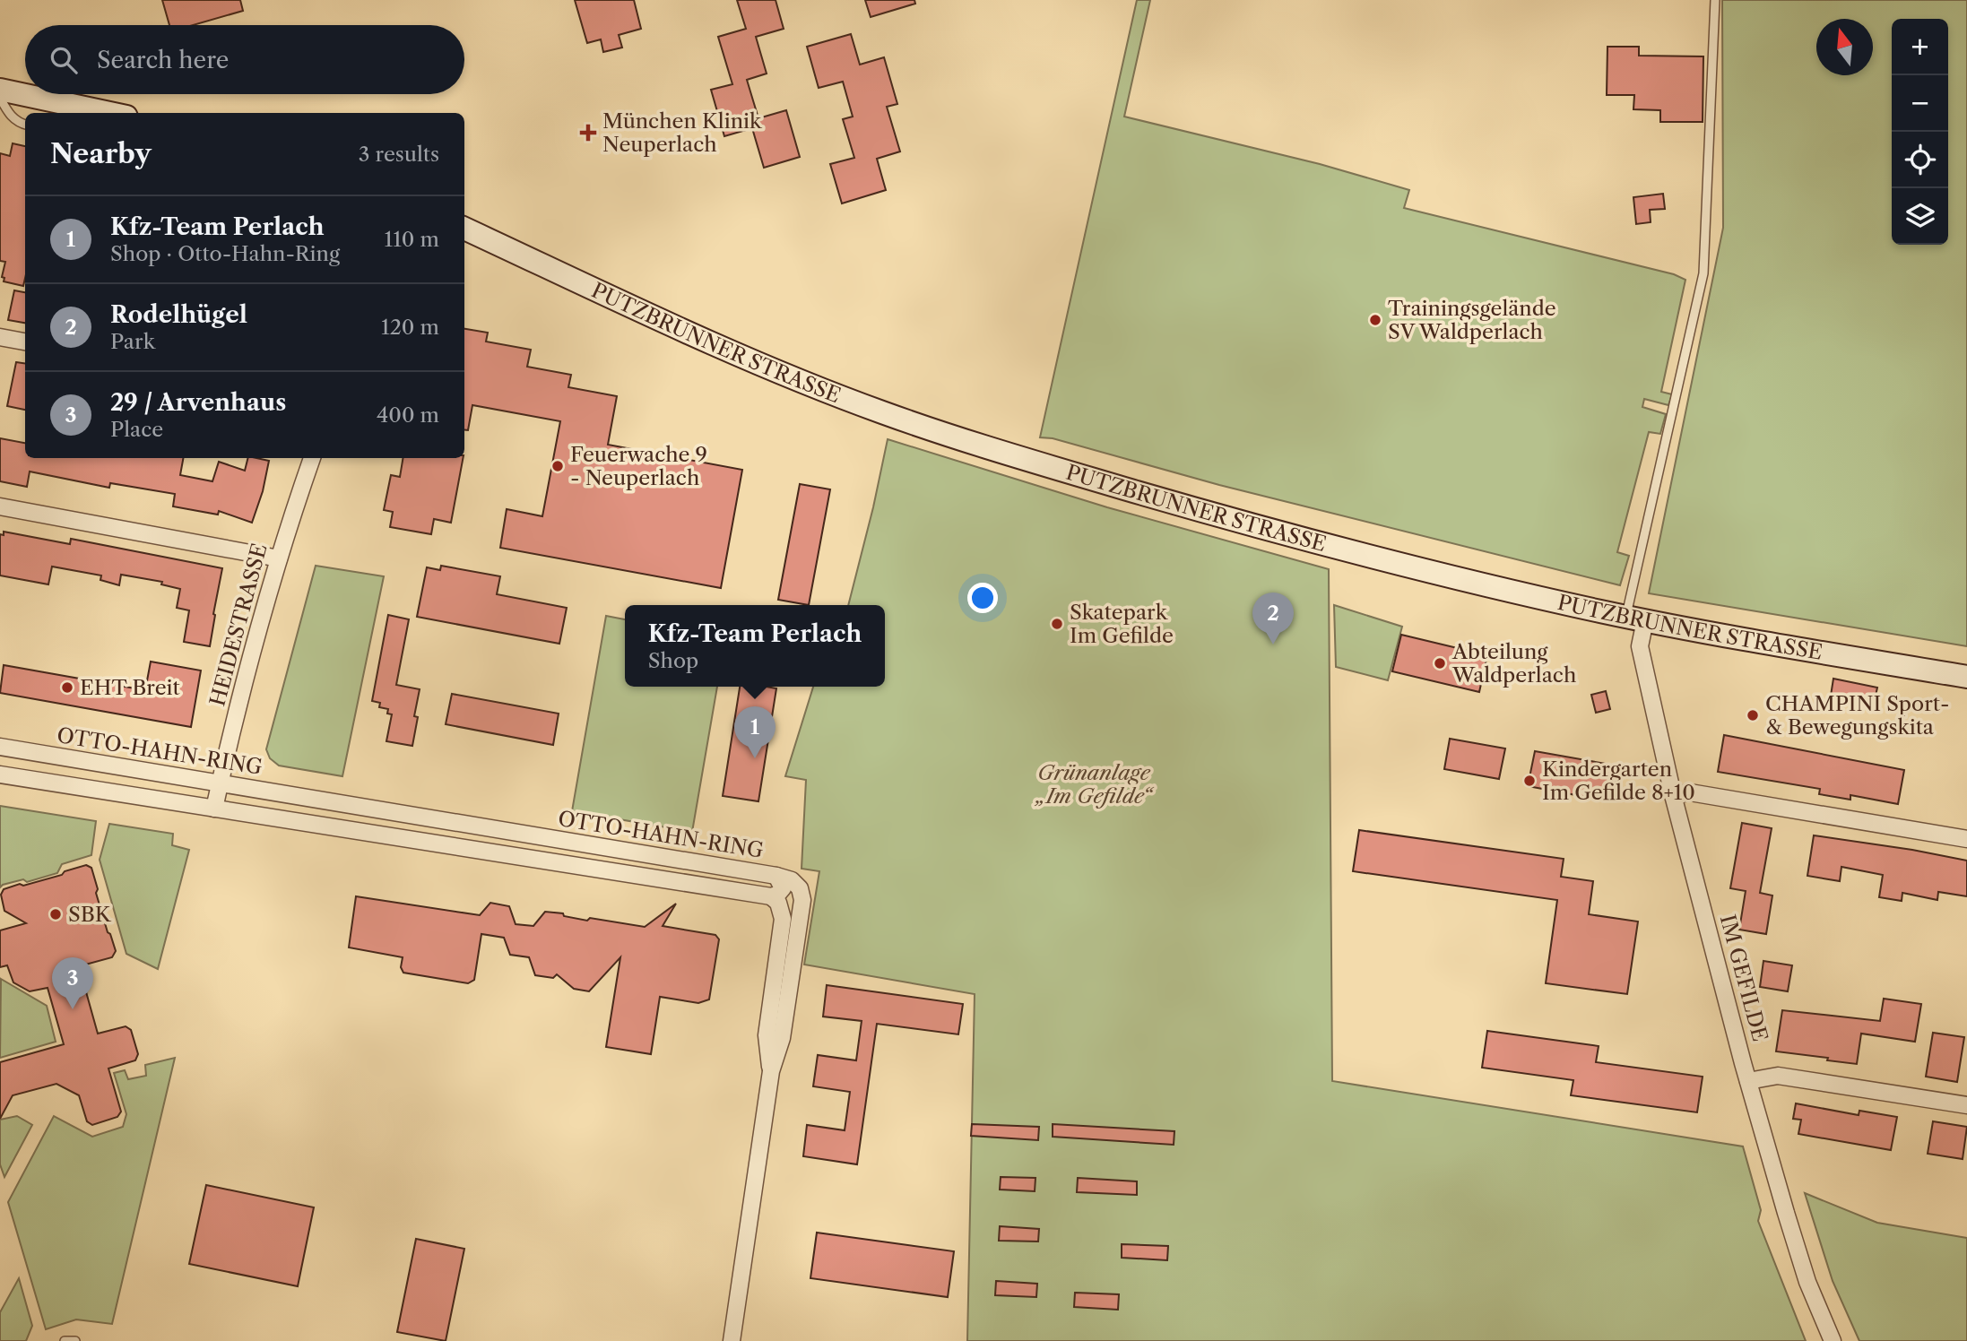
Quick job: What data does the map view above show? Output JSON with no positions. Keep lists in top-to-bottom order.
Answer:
{
  "streets": {
    "main road": ["PUTZBRUNNER STRASSE"],
    "street": ["HEIDESTRASSE", "OTTO-HAHN-RING", "IM GEFILDE"]
  },
  "crossings": [
    ["PUTZBRUNNER STRASSE", "IM GEFILDE"],
    ["HEIDESTRASSE", "OTTO-HAHN-RING"]
  ],
  "parks": ["Grünanlage „Im Gefilde“"],
  "places": {
    "health": ["München Klinik Neuperlach"],
    "other": [
      "Trainingsgelände SV Waldperlach",
      "Feuerwache 9 - Neuperlach",
      "Skatepark Im Gefilde",
      "Abteilung Waldperlach",
      "EHT Breit",
      "CHAMPINI Sport- & Bewegungskita",
      "Kindergarten Im Gefilde 8+10",
      "SBK"
    ]
  },
  "north": "top",
  "page": {
    "map_buttons": ["+", "−"],
    "search": "Search here",
    "heading": ["Nearby", "3 results"],
    "list": [
      {
        "mark": "1",
        "name": "Kfz-Team Perlach",
        "note": "Shop · Otto-Hahn-Ring",
        "value": "110 m"
      },
      {
        "mark": "2",
        "name": "Rodelhügel",
        "note": "Park",
        "value": "120 m"
      },
      {
        "mark": "3",
        "name": "29 / Arvenhaus",
        "note": "Place",
        "value": "400 m"
      }
    ],
    "pins": ["2", "1", "3"],
    "popup": ["Kfz-Team Perlach", "Shop"]
  }
}
